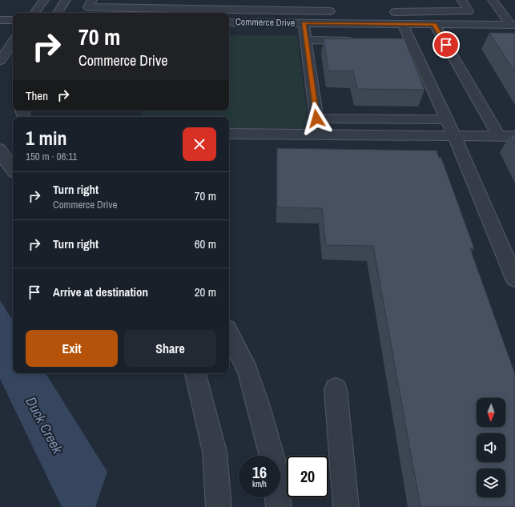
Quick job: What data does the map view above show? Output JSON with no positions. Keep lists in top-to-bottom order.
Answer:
{
  "streets": {
    "street": ["Commerce Drive"]
  },
  "water": ["Duck Creek"],
  "north": "bottom",
  "page": {
    "turn": ["70 m", "Commerce Drive"],
    "then": "Then",
    "heading": ["1 min", "150 m · 06:11"],
    "list": [
      {
        "name": "Turn right",
        "note": "Commerce Drive",
        "value": "70 m"
      },
      {
        "name": "Turn right",
        "value": "60 m"
      },
      {
        "name": "Arrive at destination",
        "value": "20 m"
      }
    ],
    "buttons": ["Exit", "Share"],
    "speed": "16 km/h",
    "limit": "20"
  }
}
